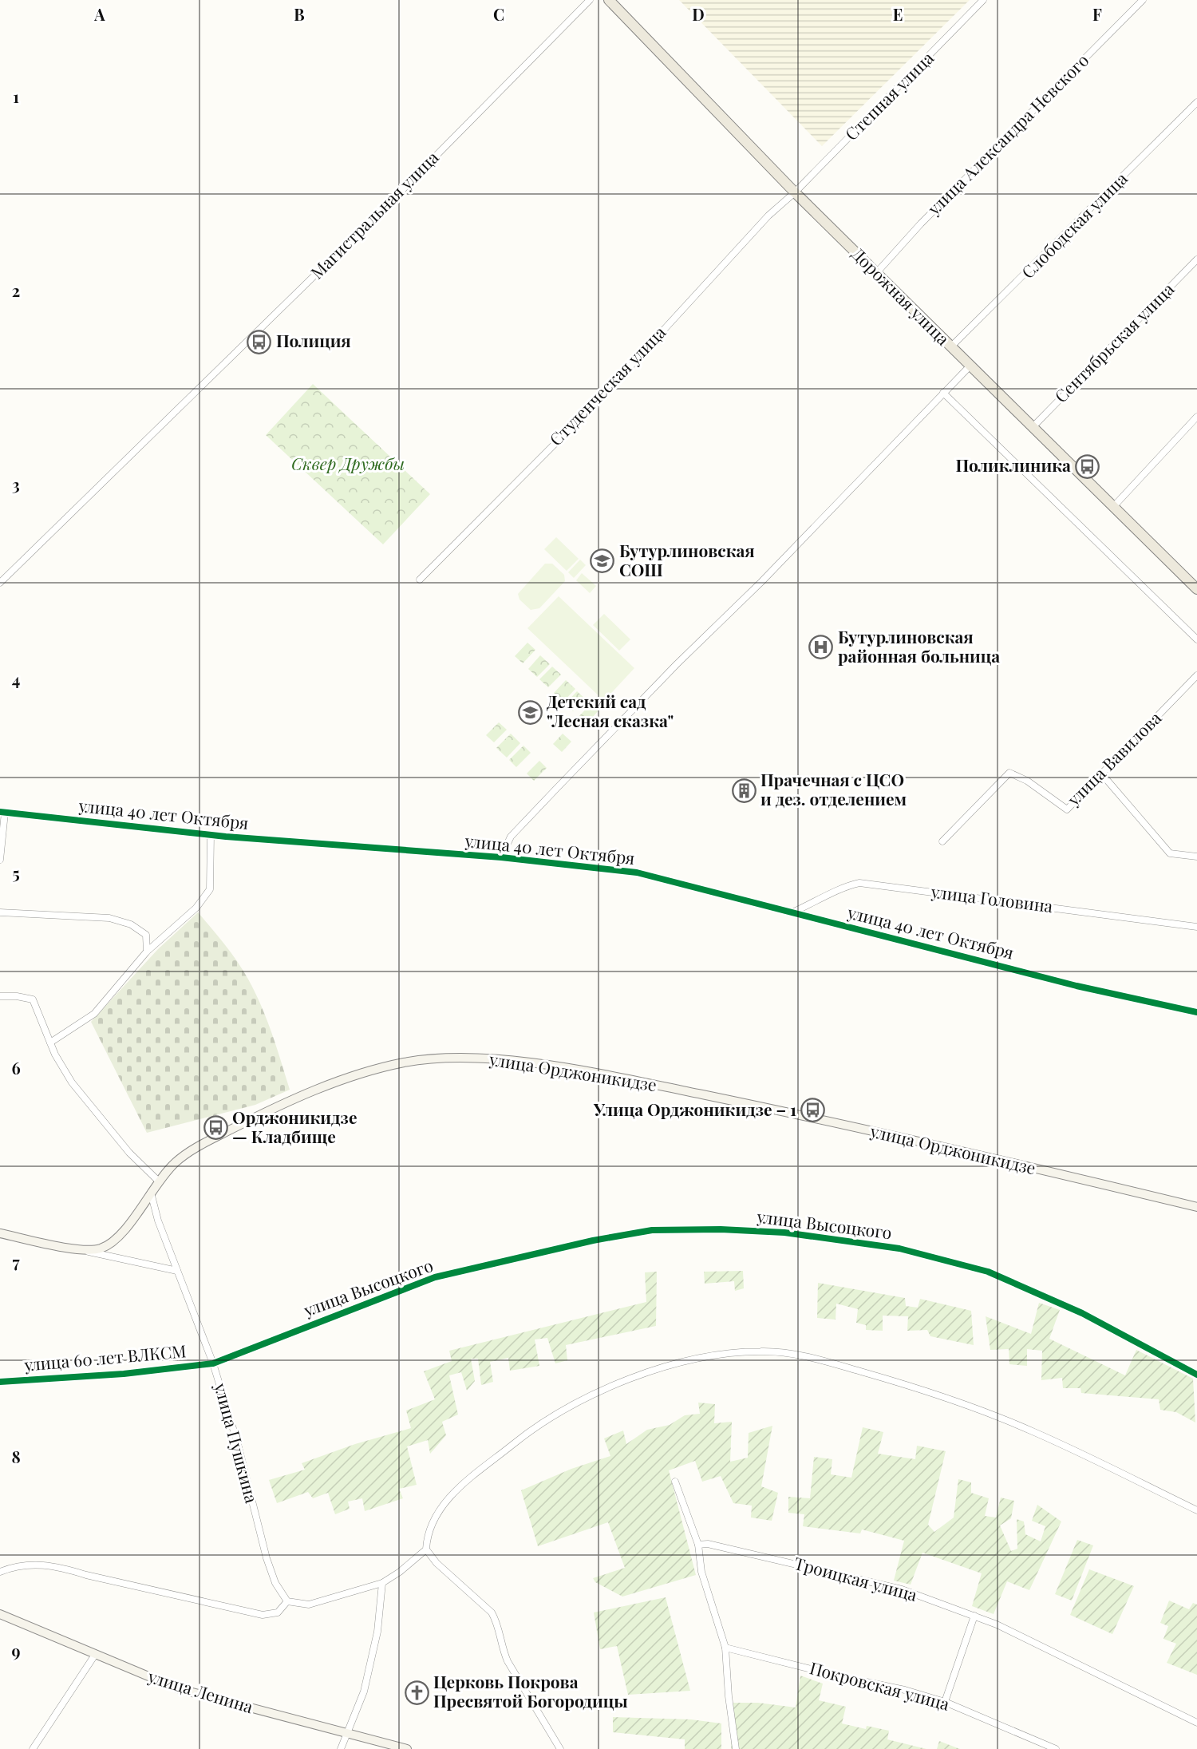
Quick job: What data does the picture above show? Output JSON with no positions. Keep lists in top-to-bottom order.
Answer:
{
  "streets": {
    "main road": ["Дорожная улица", "улица Орджоникидзе", "улица Ленина"],
    "street": [
      "Степная улица",
      "улица Александра Невского",
      "Магистральная улица",
      "Слободская улица",
      "Сентябрьская улица",
      "Студенческая улица",
      "улица Вавилова",
      "улица 40 лет Октября",
      "улица Головина",
      "улица Высоцкого",
      "улица 60 лет ВЛКСМ",
      "улица Пушкина",
      "Троицкая улица",
      "Покровская улица"
    ]
  },
  "crossings": [
    ["Степная улица", "Дорожная улица"],
    ["Степная улица", "Студенческая улица"],
    ["улица Александра Невского", "Дорожная улица"],
    ["Слободская улица", "Дорожная улица"],
    ["Дорожная улица", "Сентябрьская улица"],
    ["Дорожная улица", "Студенческая улица"],
    ["улица 40 лет Октября", "улица Головина"],
    ["улица Орджоникидзе", "улица Пушкина"],
    ["улица Высоцкого", "улица 60 лет ВЛКСМ"],
    ["улица Высоцкого", "улица Пушкина"],
    ["улица 60 лет ВЛКСМ", "улица Пушкина"]
  ],
  "parks": ["Сквер Дружбы"],
  "places": {
    "bus stop": [
      "Полиция",
      "Поликлиника",
      "Улица Орджоникидзе – 1",
      "Орджоникидзе — Кладбище"
    ],
    "school or university": ["Бутурлиновская СОШ", "Детский сад \"Лесная сказка\""],
    "hospital": ["Бутурлиновская районная больница"],
    "building": ["Прачечная с ЦСО и дез. отделением"],
    "church": ["Церковь Покрова Пресвятой Богородицы"]
  },
  "grid": {
    "columns": [
      "A",
      "B",
      "C",
      "D",
      "E",
      "F"
    ],
    "rows": [
      "1",
      "2",
      "3",
      "4",
      "5",
      "6",
      "7",
      "8",
      "9"
    ]
  }
}
